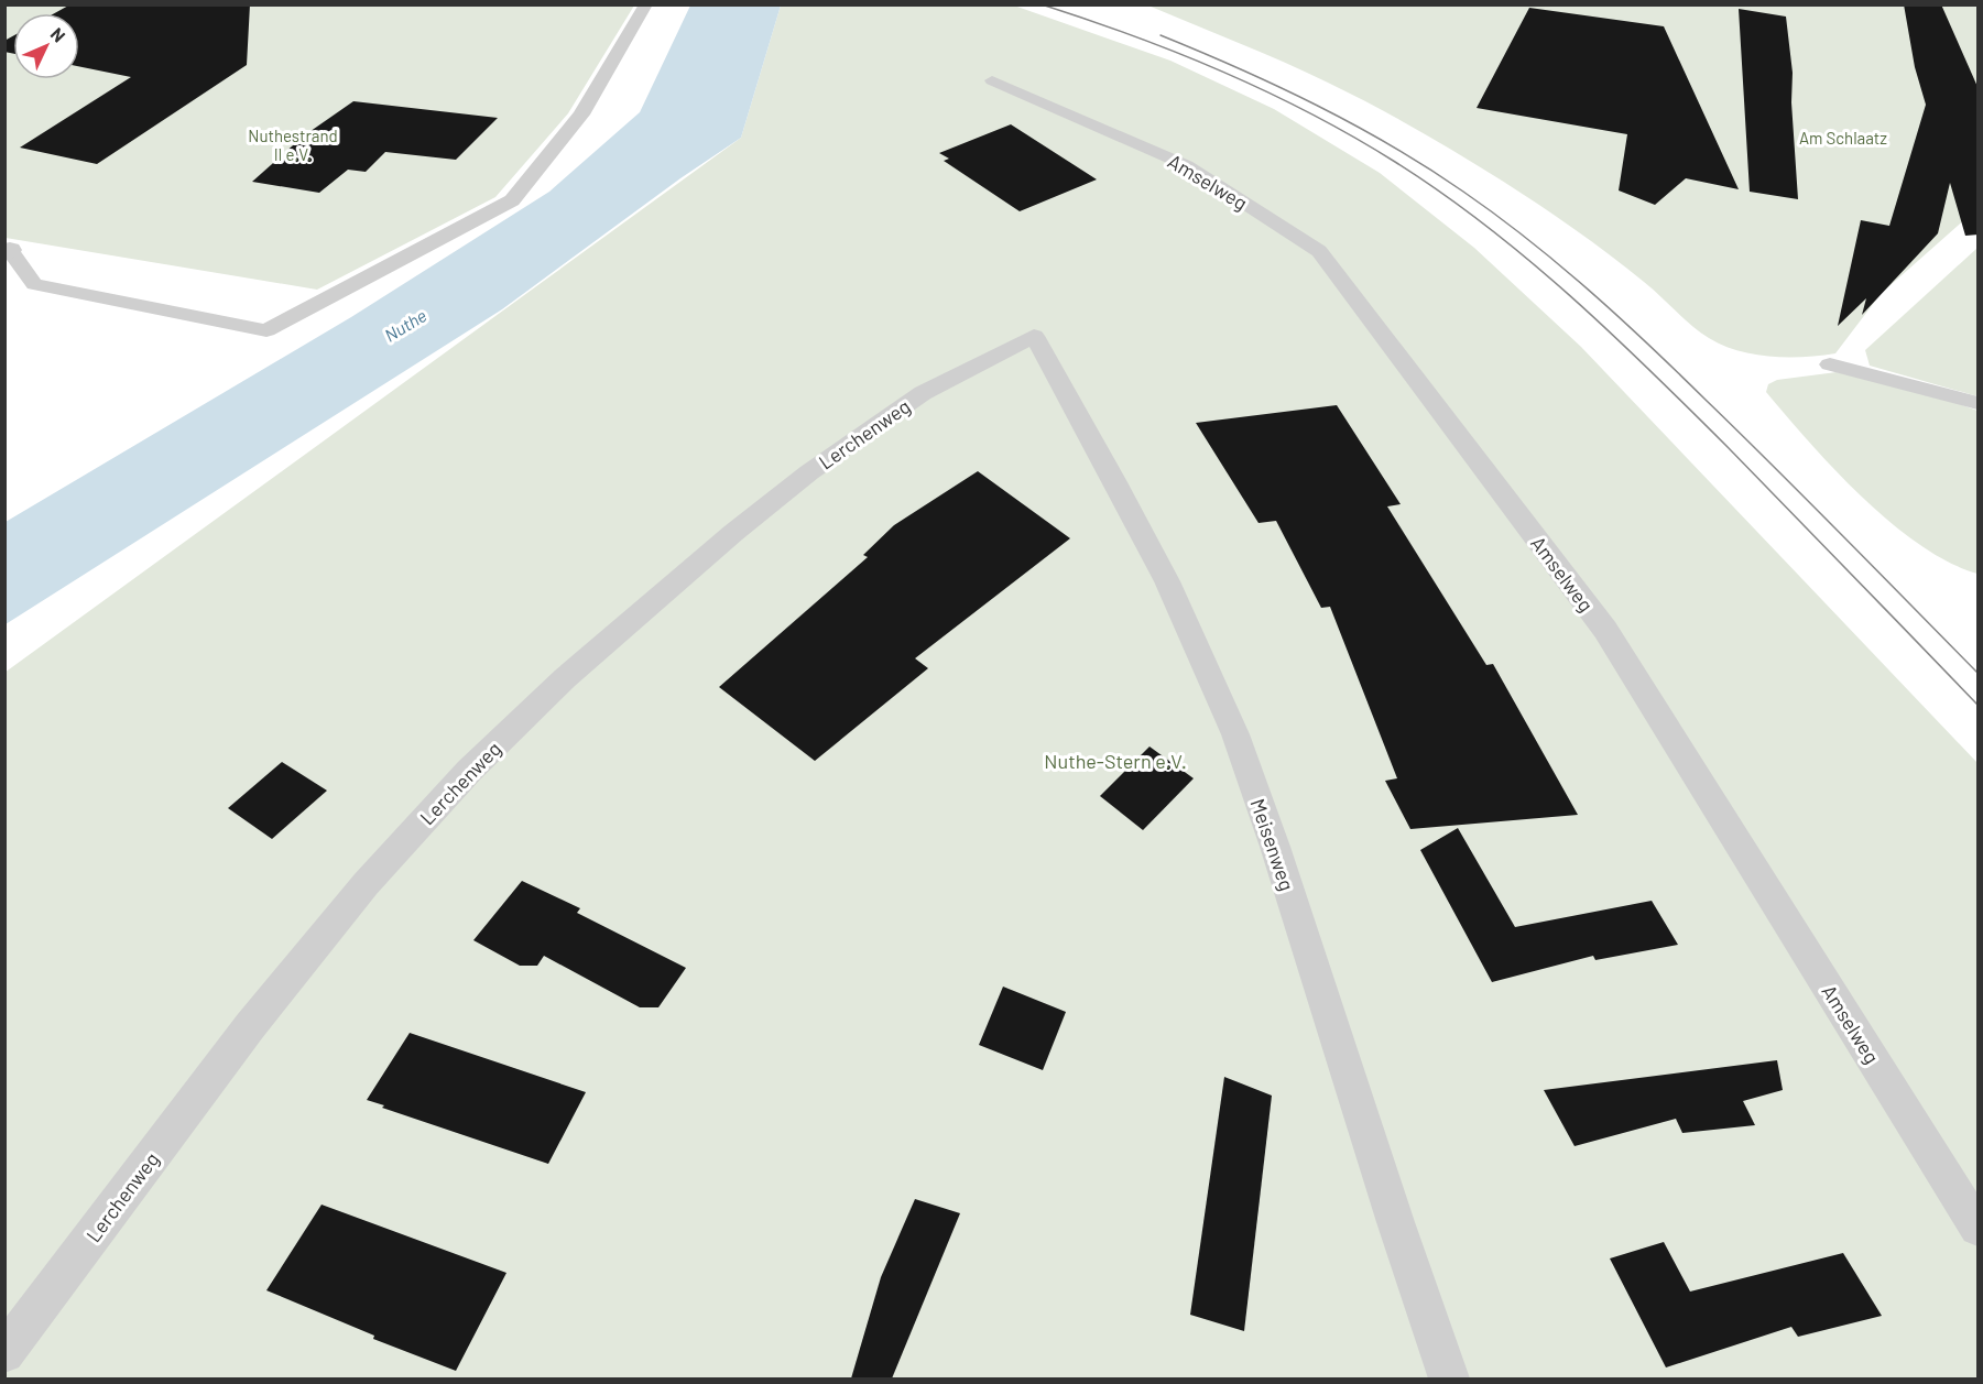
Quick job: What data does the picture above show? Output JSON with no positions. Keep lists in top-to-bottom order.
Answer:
{
  "streets": {
    "lane": ["Amselweg", "Lerchenweg", "Meisenweg"]
  },
  "crossings": [
    ["Lerchenweg", "Meisenweg"]
  ],
  "water": ["Nuthe"],
  "parks": ["Nuthestrand II e.V.", "Am Schlaatz", "Nuthe-Stern e.V."],
  "north": "top right"
}
